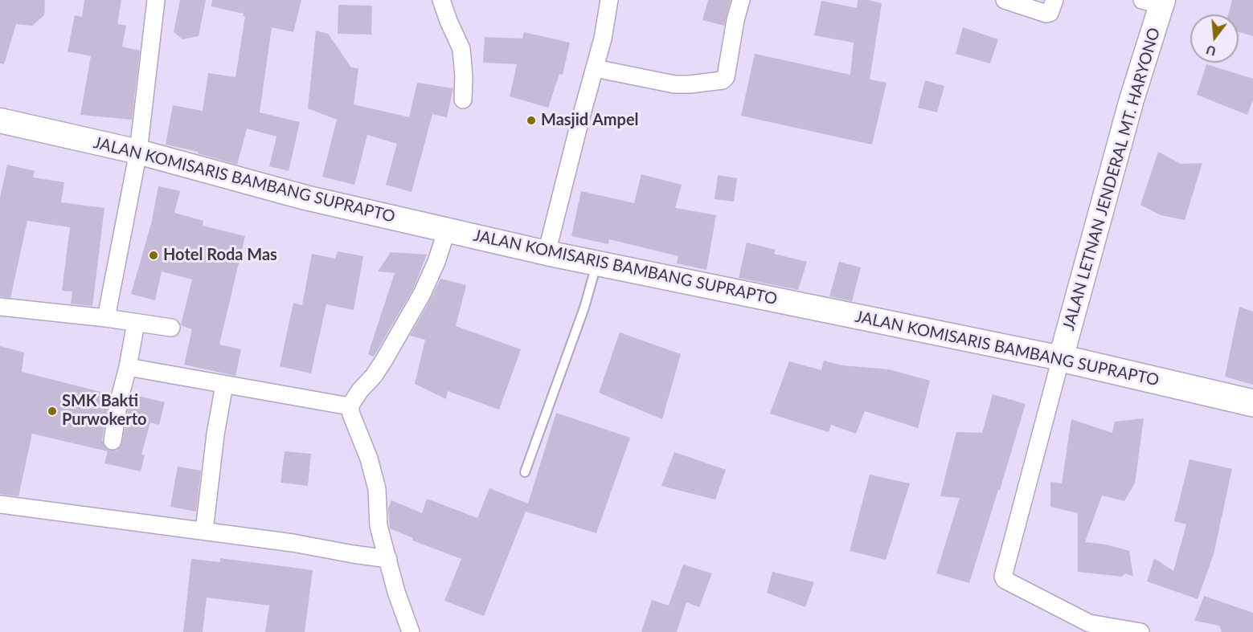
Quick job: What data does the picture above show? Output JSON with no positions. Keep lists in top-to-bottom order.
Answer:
{
  "streets": {
    "main road": ["JALAN LETNAN JENDERAL MT. HARYONO", "JALAN KOMISARIS BAMBANG SUPRAPTO"]
  },
  "crossings": [
    ["JALAN LETNAN JENDERAL MT. HARYONO", "JALAN KOMISARIS BAMBANG SUPRAPTO"]
  ],
  "places": ["Masjid Ampel", "Hotel Roda Mas", "SMK Bakti Purwokerto"],
  "north": "bottom"
}
